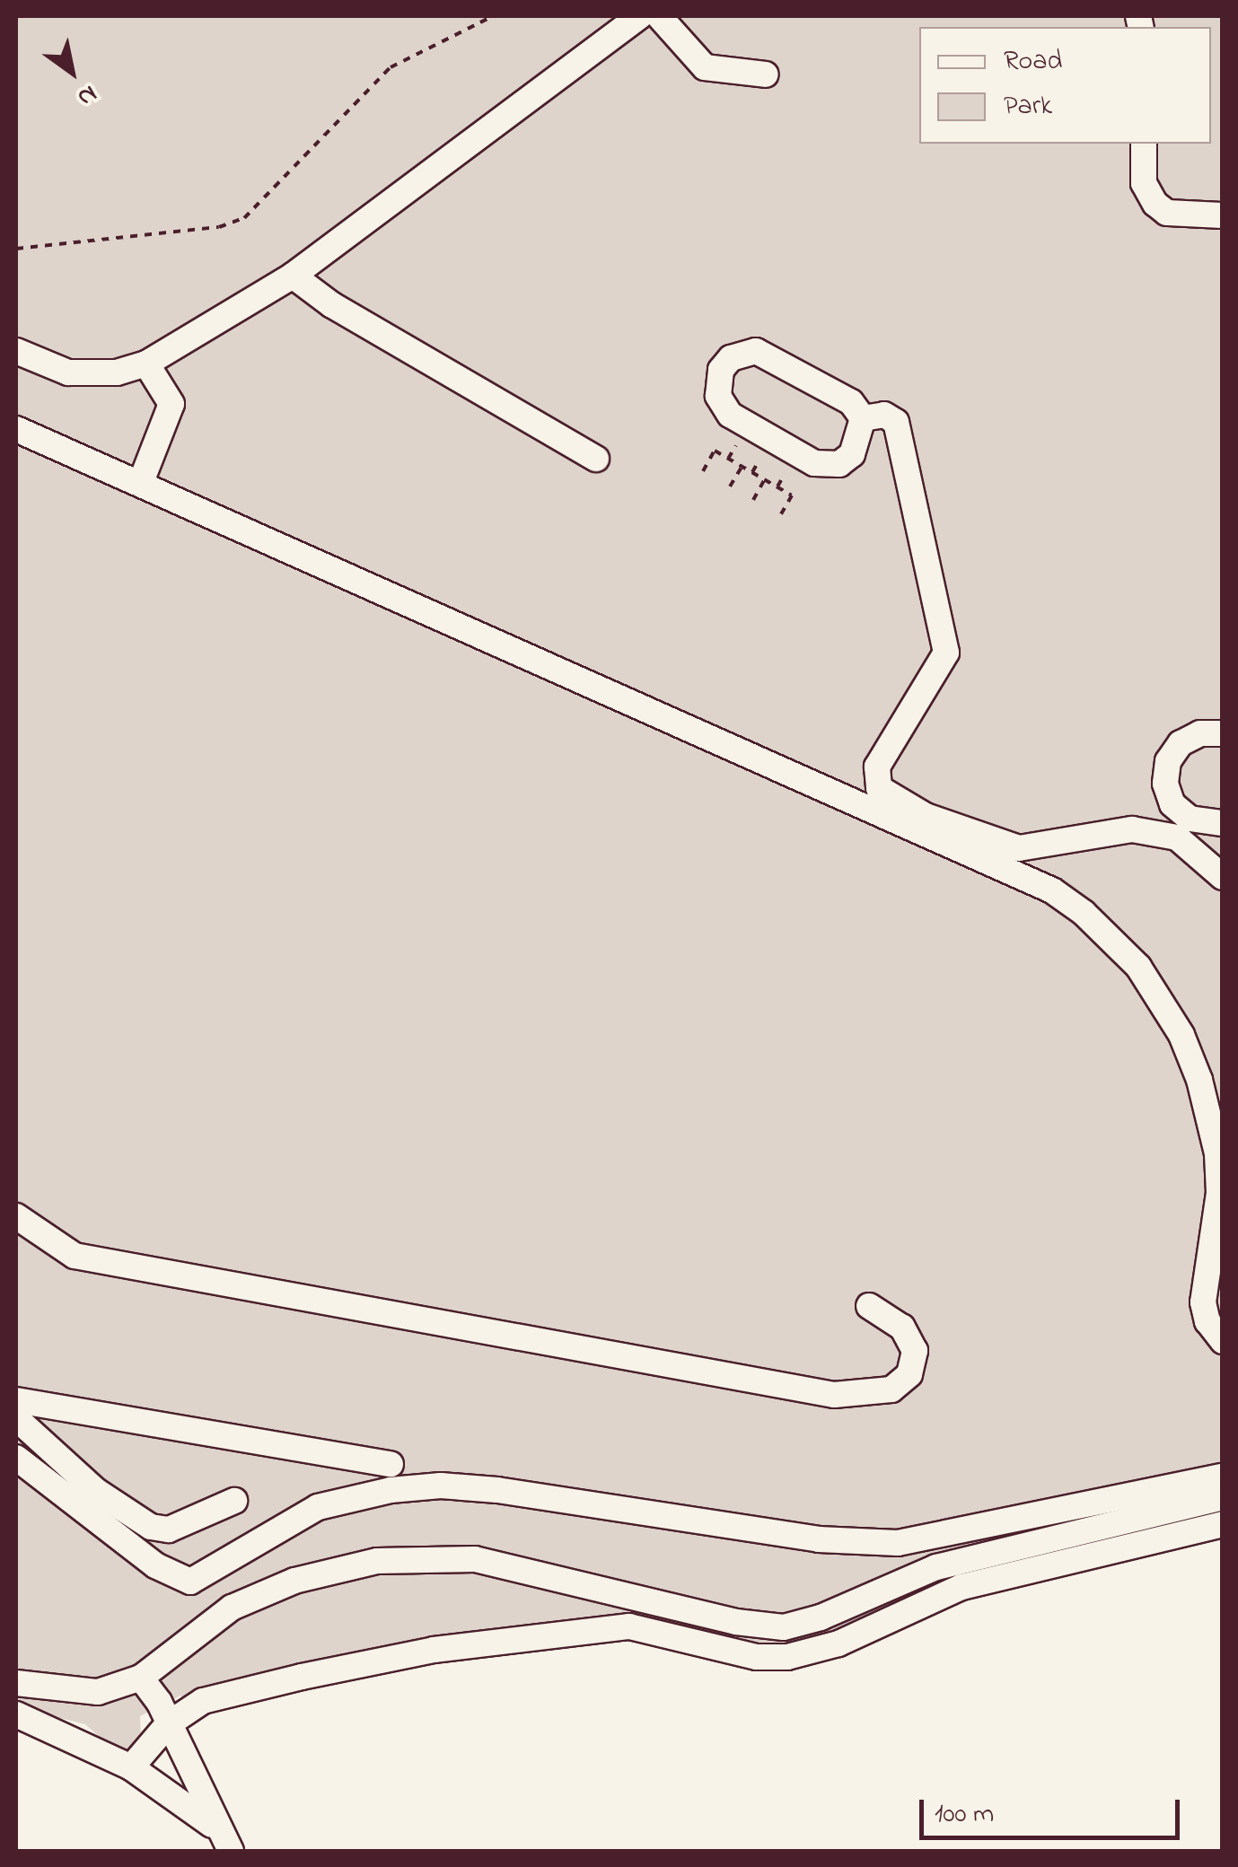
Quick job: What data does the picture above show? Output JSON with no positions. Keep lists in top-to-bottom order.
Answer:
{
  "legend": ["Road", "Park"],
  "scale_bar": "100 m",
  "north": "bottom right"
}
